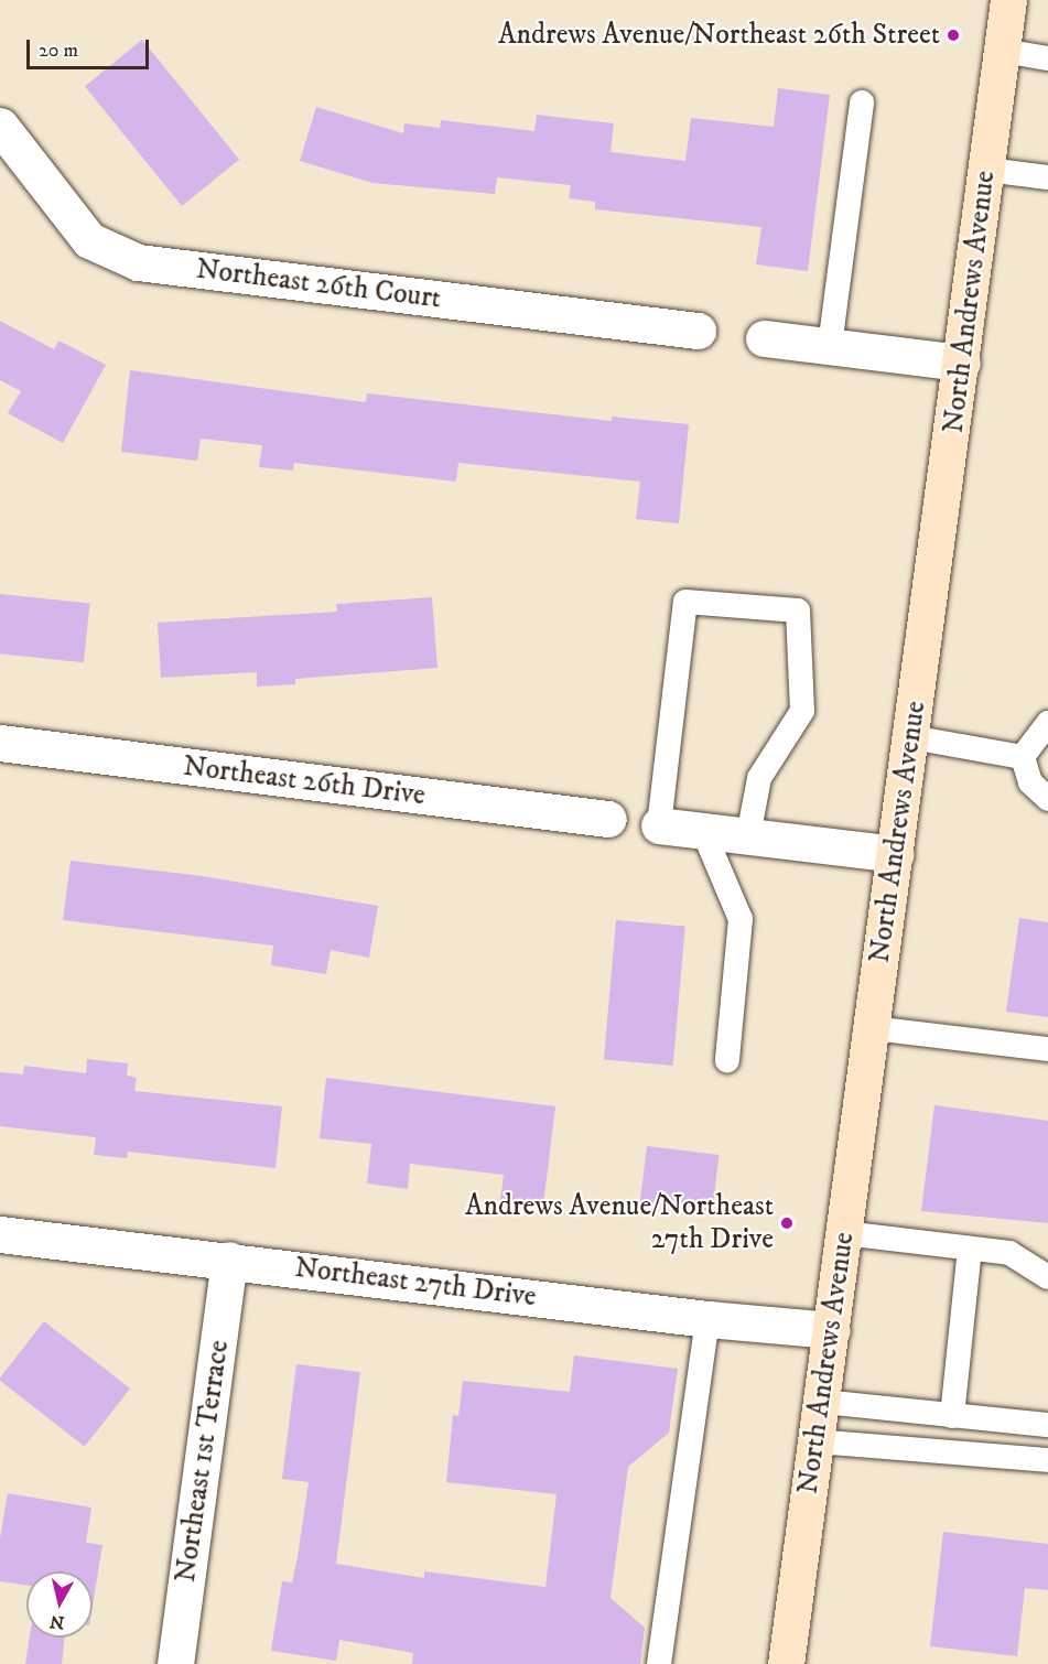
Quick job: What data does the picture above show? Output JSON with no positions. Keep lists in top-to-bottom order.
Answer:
{
  "streets": {
    "main road": ["North Andrews Avenue"],
    "street": [
      "Northeast 26th Court",
      "Northeast 26th Drive",
      "Northeast 27th Drive",
      "Northeast 1st Terrace"
    ]
  },
  "crossings": [
    ["North Andrews Avenue", "Northeast 27th Drive"],
    ["Northeast 27th Drive", "Northeast 1st Terrace"]
  ],
  "places": ["Andrews Avenue/Northeast 26th Street", "Andrews Avenue/Northeast 27th Drive"],
  "scale_bar": "20 m",
  "north": "bottom"
}
